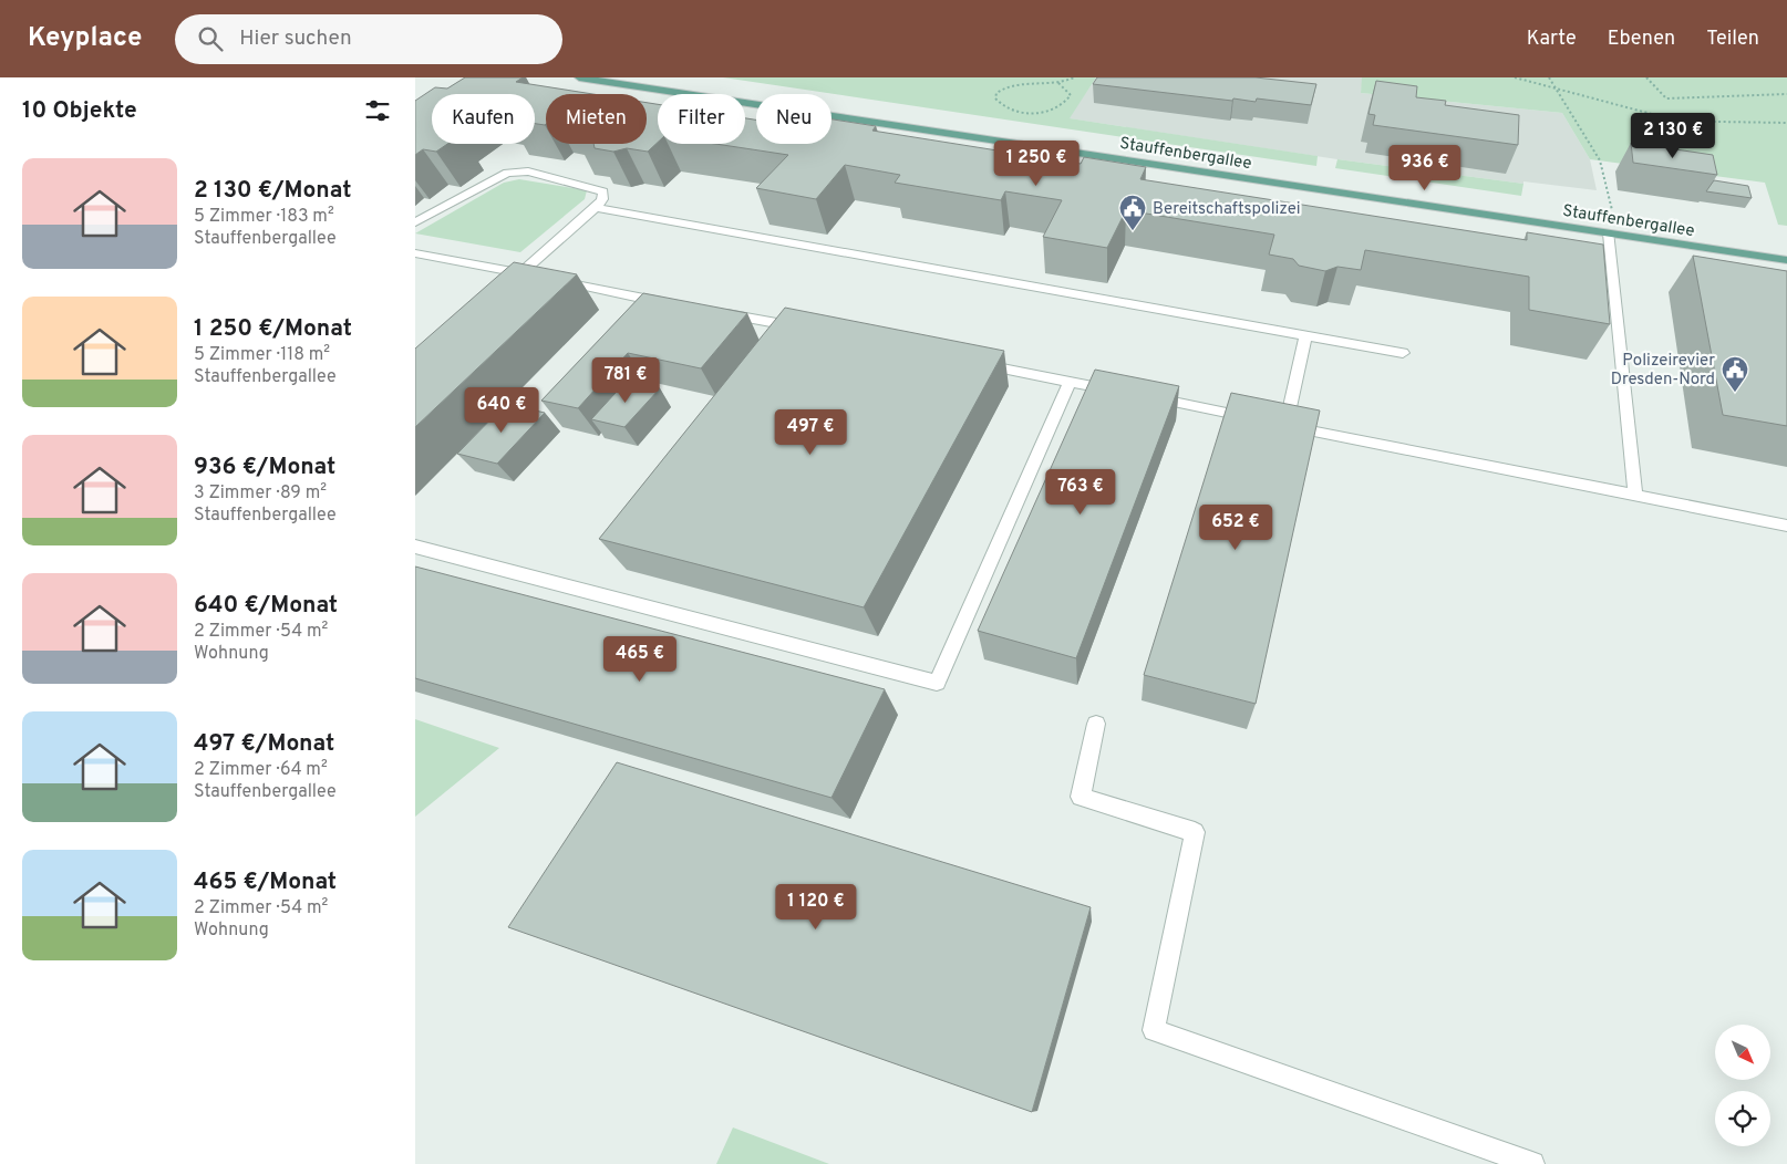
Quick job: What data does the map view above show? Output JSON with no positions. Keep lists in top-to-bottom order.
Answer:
{
  "streets": {
    "main road": ["Stauffenbergallee"]
  },
  "places": {
    "public building": ["Bereitschaftspolizei", "Polizeirevier Dresden-Nord"]
  },
  "north": "bottom right",
  "page": {
    "header": "Keyplace",
    "search": "Hier suchen",
    "nav": ["Karte", "Ebenen", "Teilen"],
    "heading": "10 Objekte",
    "chip": [
      "Kaufen",
      "Mieten",
      "Filter",
      "Neu"
    ],
    "price": [
      "2 130 €",
      "1 250 €",
      "936 €",
      "781 €",
      "640 €",
      "497 €",
      "763 €",
      "652 €",
      "465 €",
      "1 120 €"
    ],
    "list": [
      {
        "name": "2 130 €/Monat",
        "note": "5 Zimmer · 183 m² · Stauffenbergallee"
      },
      {
        "name": "1 250 €/Monat",
        "note": "5 Zimmer · 118 m² · Stauffenbergallee"
      },
      {
        "name": "936 €/Monat",
        "note": "3 Zimmer · 89 m² · Stauffenbergallee"
      },
      {
        "name": "640 €/Monat",
        "note": "2 Zimmer · 54 m² · Wohnung"
      },
      {
        "name": "497 €/Monat",
        "note": "2 Zimmer · 64 m² · Stauffenbergallee"
      },
      {
        "name": "465 €/Monat",
        "note": "2 Zimmer · 54 m² · Wohnung"
      }
    ]
  }
}
